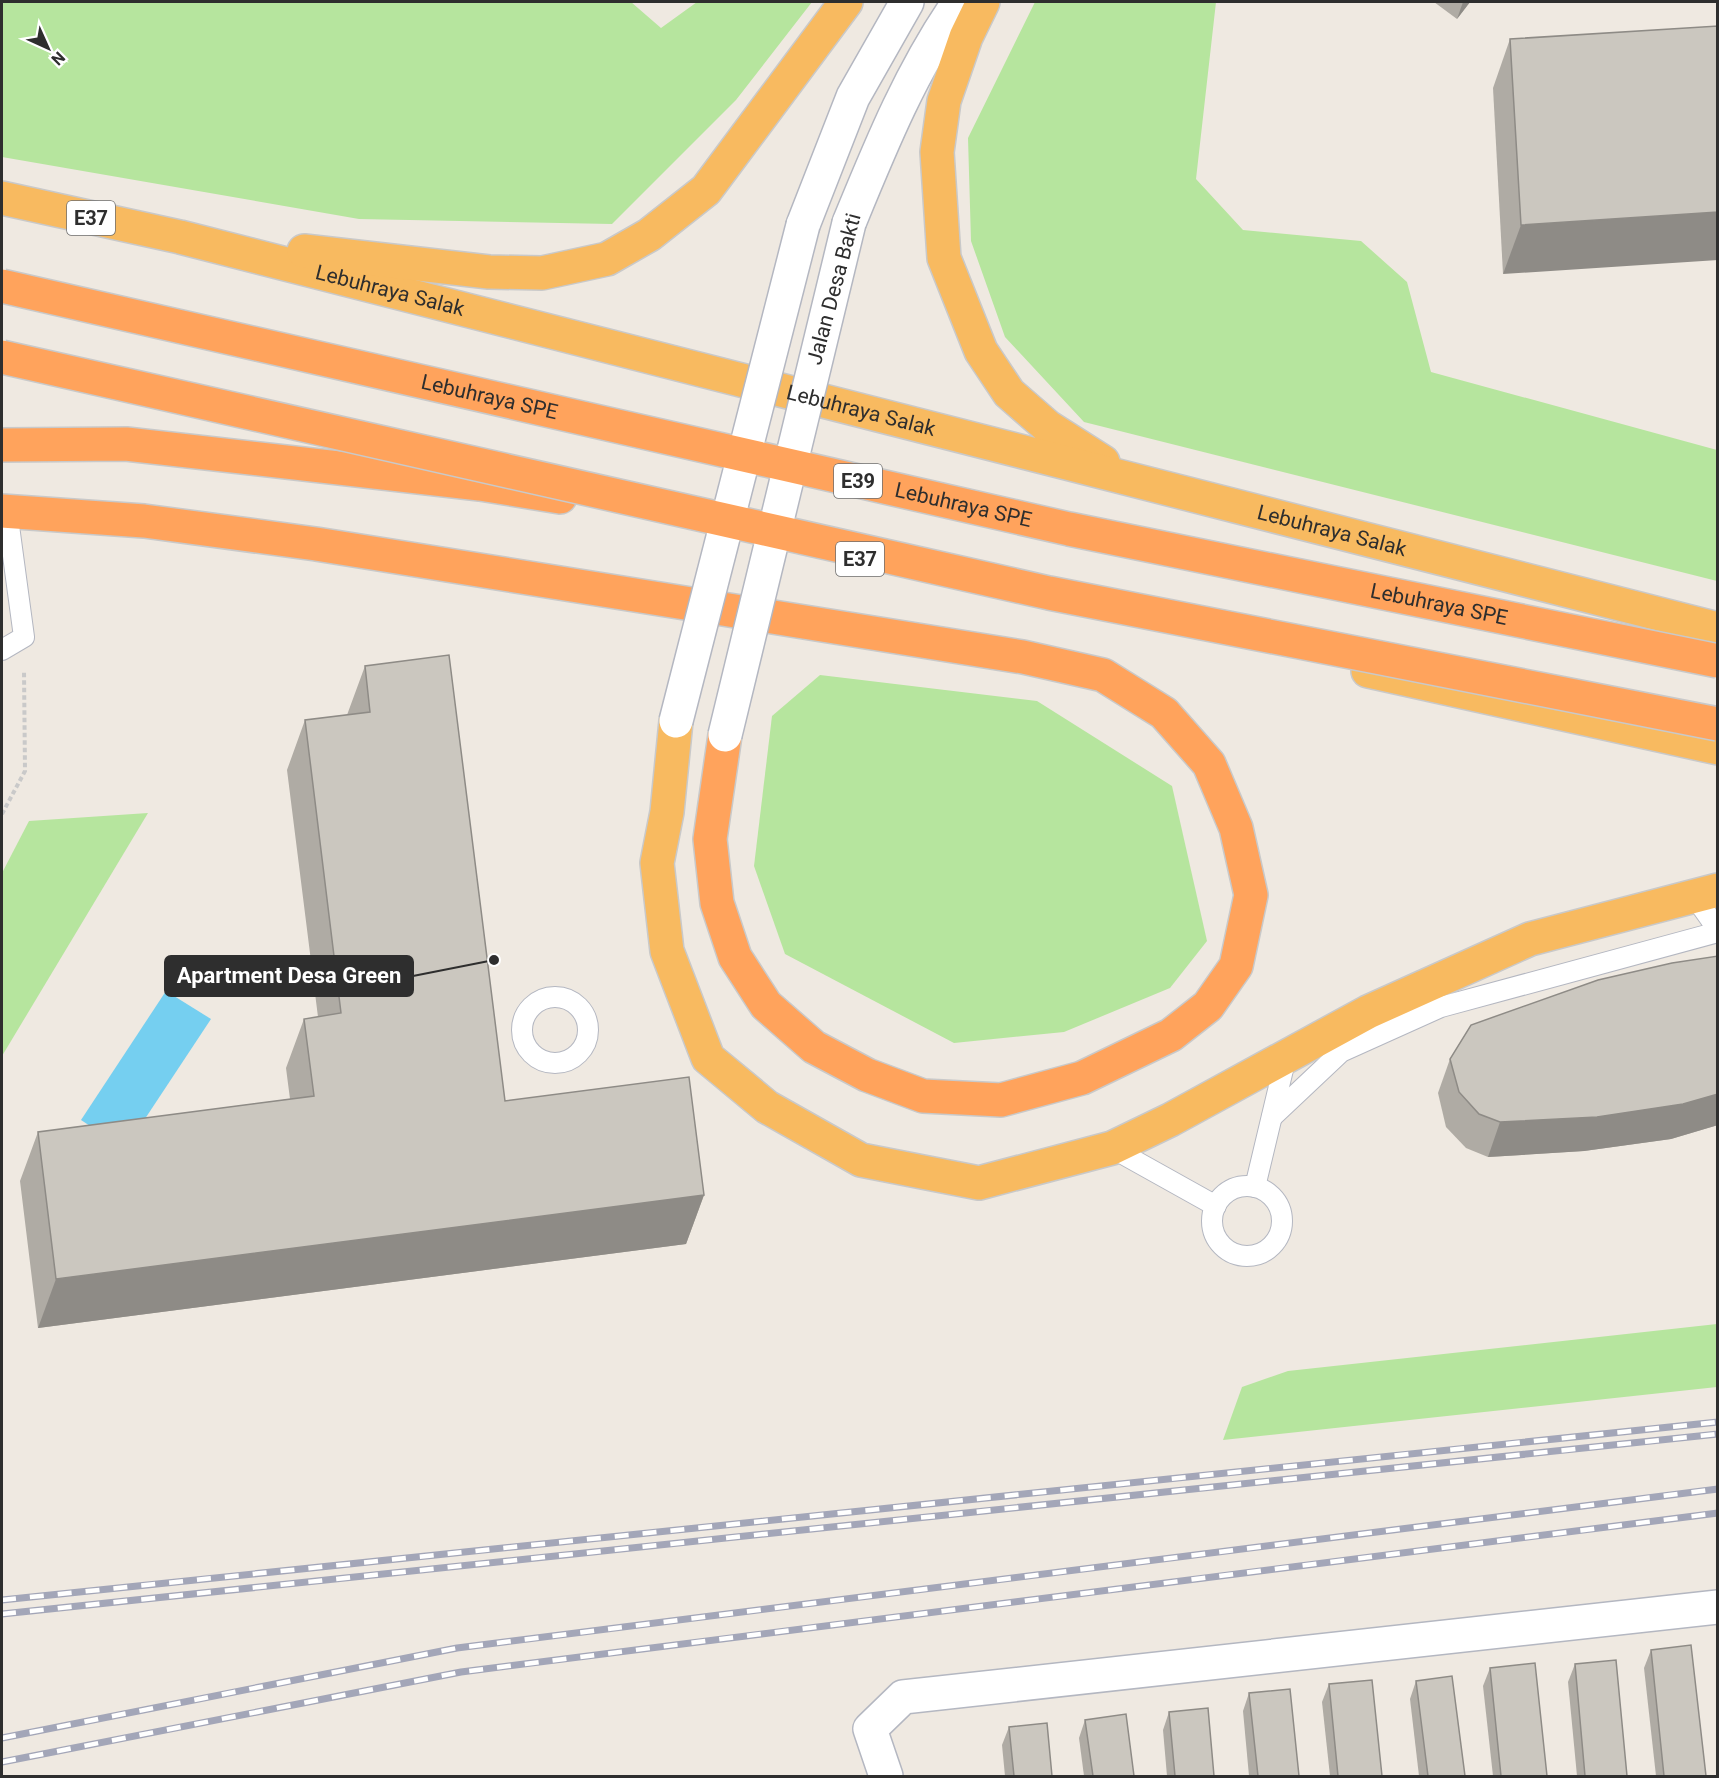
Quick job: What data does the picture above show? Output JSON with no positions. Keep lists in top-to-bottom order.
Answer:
{
  "streets": {
    "highway": [
      "E37",
      "Lebuhraya Salak",
      "Lebuhraya SPE",
      "E39"
    ],
    "street": ["Jalan Desa Bakti"]
  },
  "places": ["Apartment Desa Green"],
  "north": "bottom right"
}
